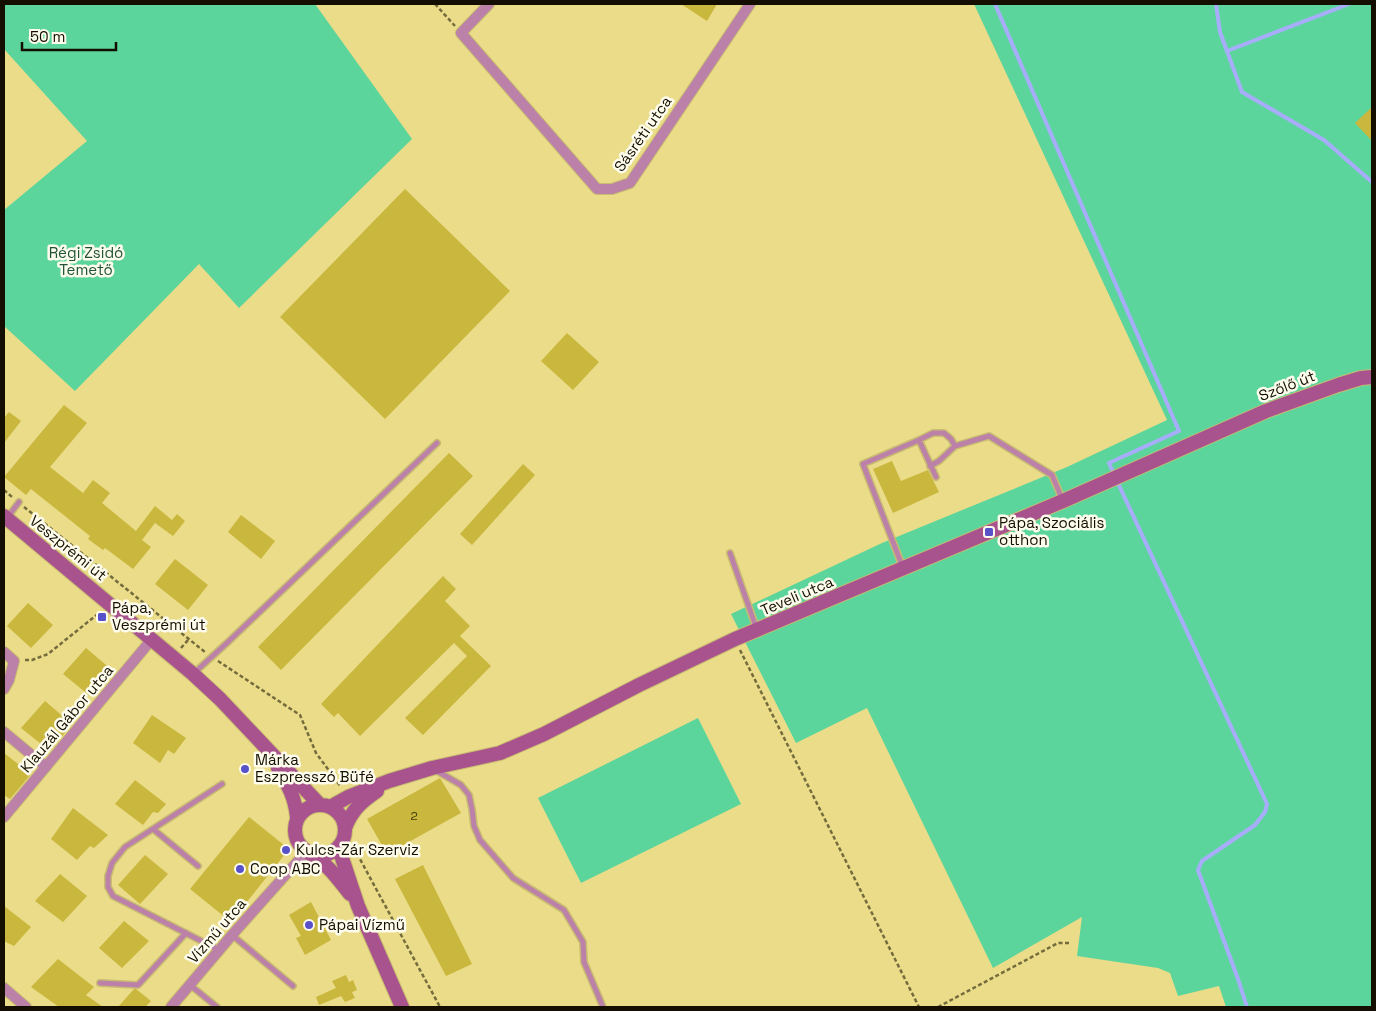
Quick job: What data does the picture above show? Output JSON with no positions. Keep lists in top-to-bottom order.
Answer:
{
  "streets": {
    "main road": ["Szőlő út", "Veszprémi út", "Teveli utca"],
    "street": ["Sásréti utca", "Klauzál Gábor utca", "Vízmű utca"]
  },
  "crossings": [
    ["Szőlő út", "Teveli utca"],
    ["Veszprémi út", "Teveli utca"],
    ["Veszprémi út", "Klauzál Gábor utca"],
    ["Veszprémi út", "Vízmű utca"],
    ["Teveli utca", "Vízmű utca"]
  ],
  "parks": ["Régi Zsidó Temető"],
  "places": {
    "transit": ["Pápa, Szociális otthon", "Pápa, Veszprémi út"],
    "other": [
      "Márka Eszpresszó Büfé",
      "Kulcs-Zár Szerviz",
      "Coop ABC",
      "Pápai Vízmű"
    ]
  },
  "house_numbers": ["2"],
  "scale_bar": "50 m"
}
